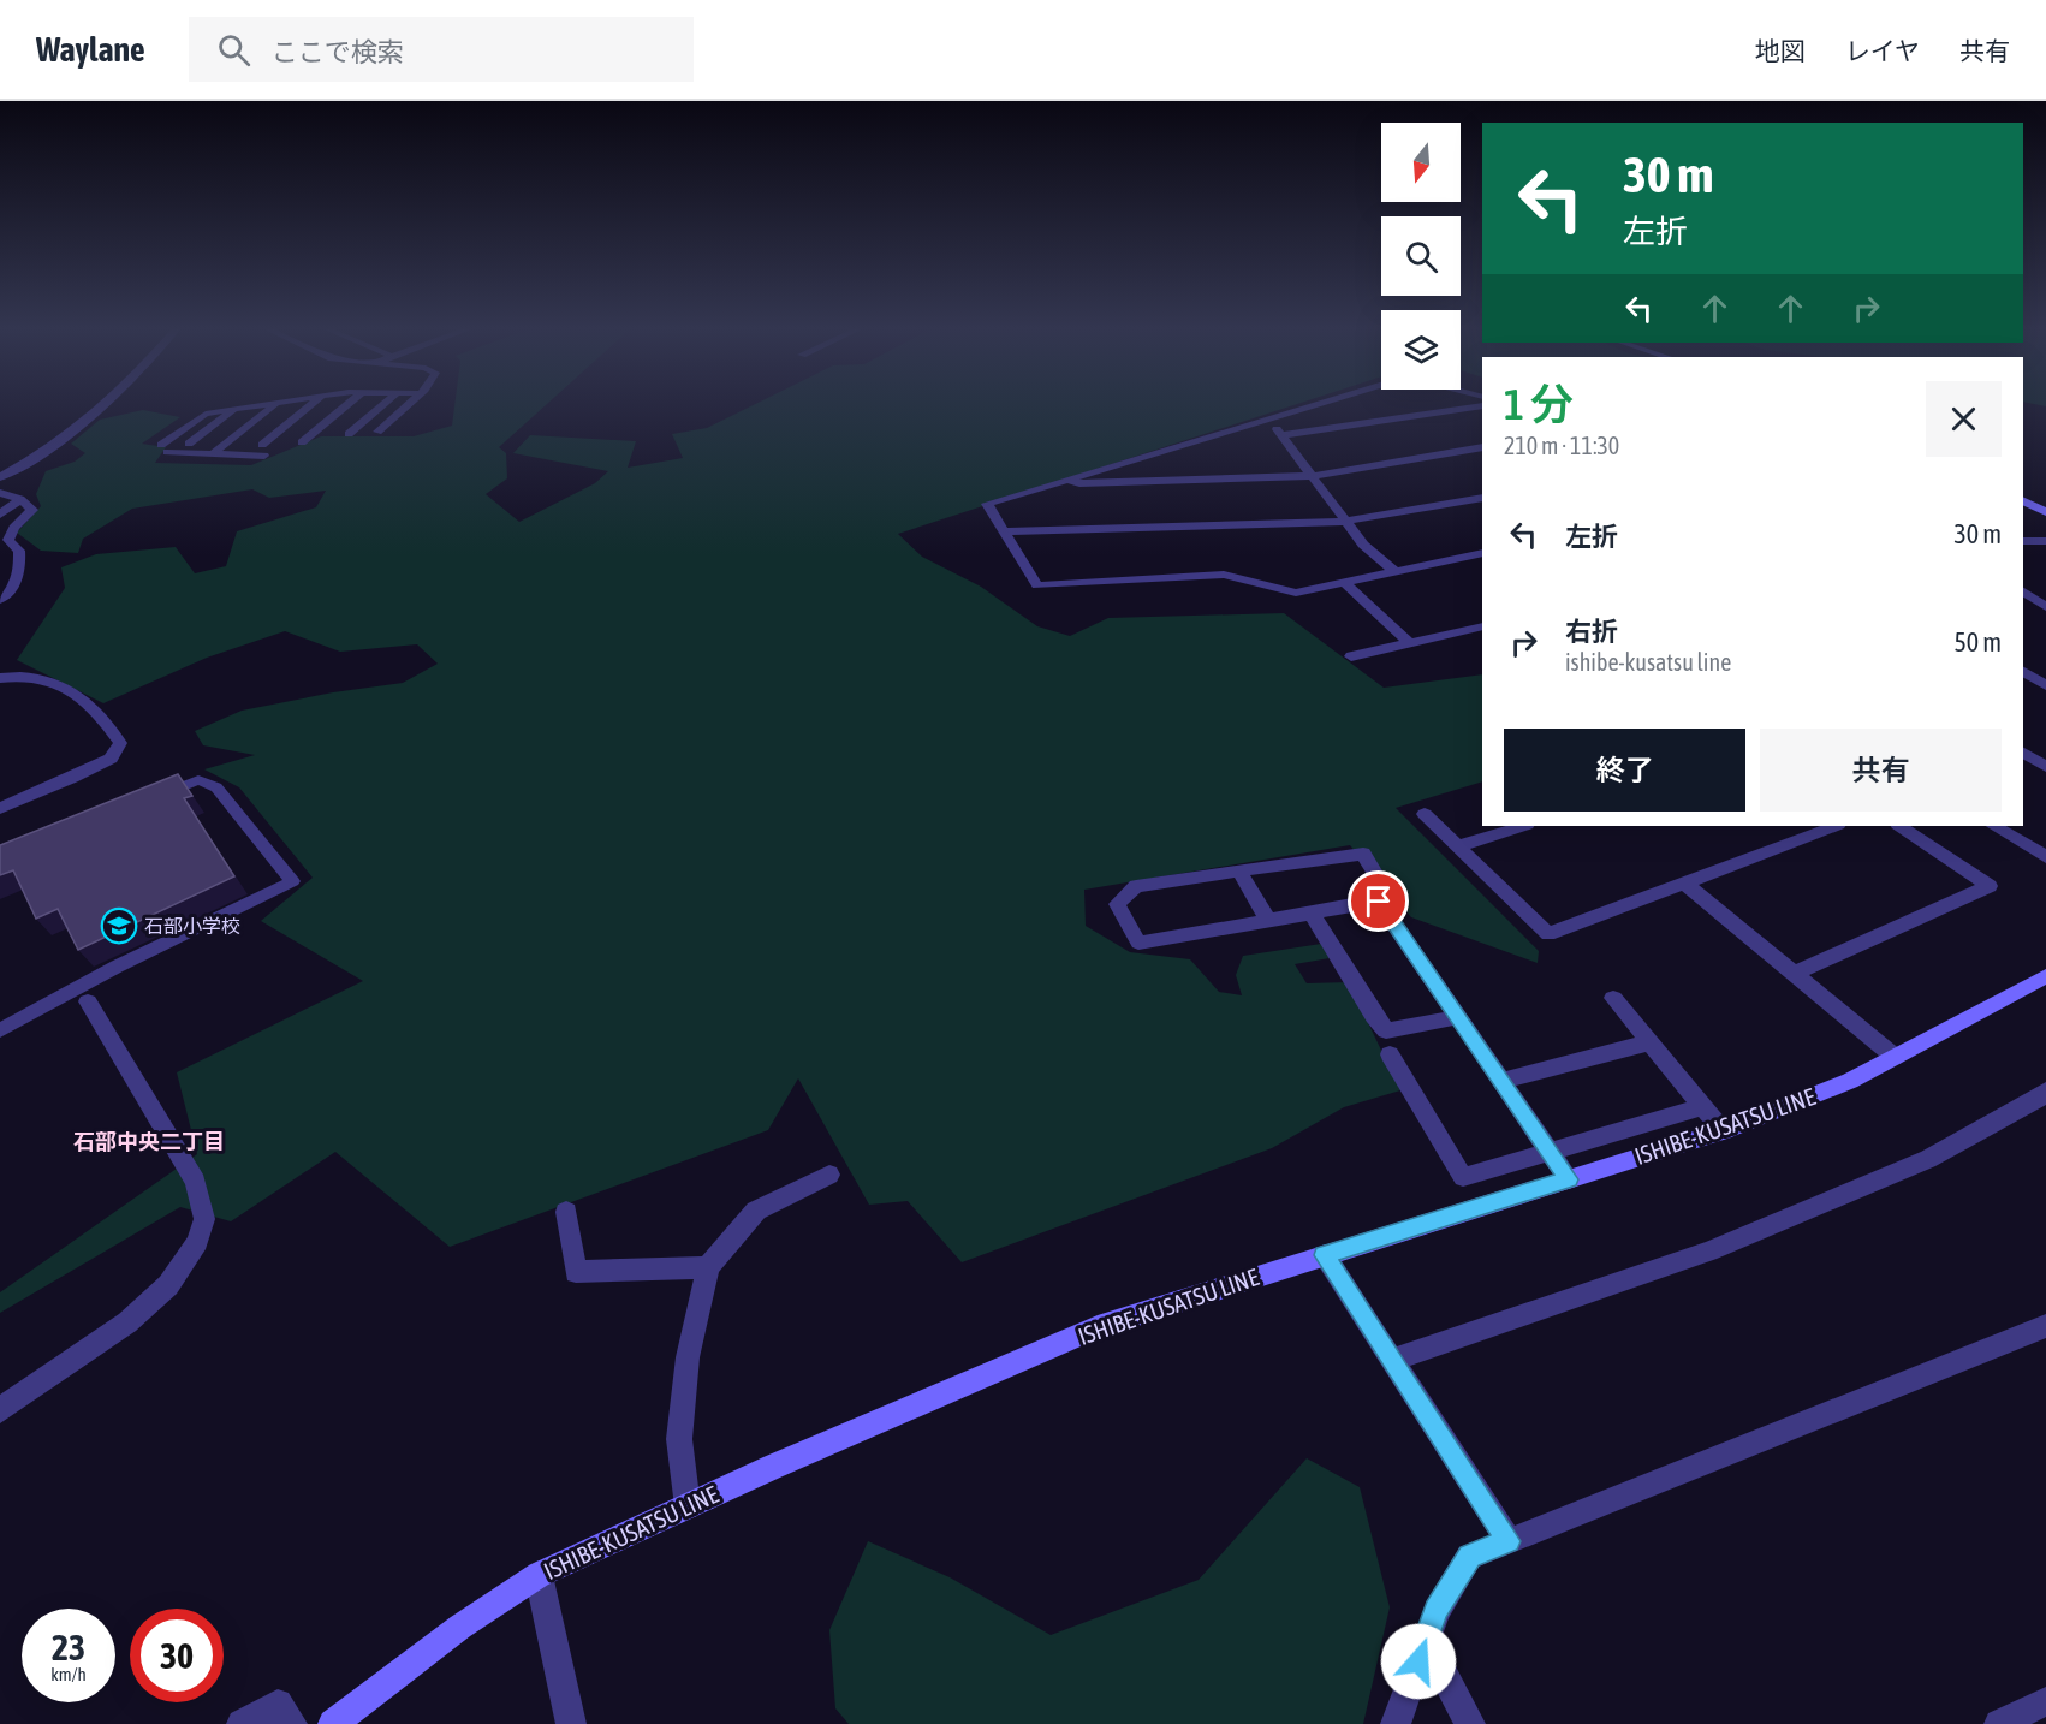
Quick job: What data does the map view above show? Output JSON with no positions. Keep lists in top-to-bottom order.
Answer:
{
  "streets": {
    "main road": ["ISHIBE-KUSATSU LINE"]
  },
  "districts": ["石部中央二丁目"],
  "places": {
    "school or university": ["石部小学校"]
  },
  "north": "bottom",
  "page": {
    "header": "Waylane",
    "search": "ここで検索",
    "nav": ["地図", "レイヤ", "共有"],
    "turn": ["30 m", "左折"],
    "heading": ["1 分", "210 m · 11:30"],
    "list": [
      {
        "name": "左折",
        "value": "30 m"
      },
      {
        "name": "右折",
        "note": "ishibe-kusatsu line",
        "value": "50 m"
      }
    ],
    "buttons": ["終了", "共有"],
    "speed": "23 km/h",
    "limit": "30"
  }
}
